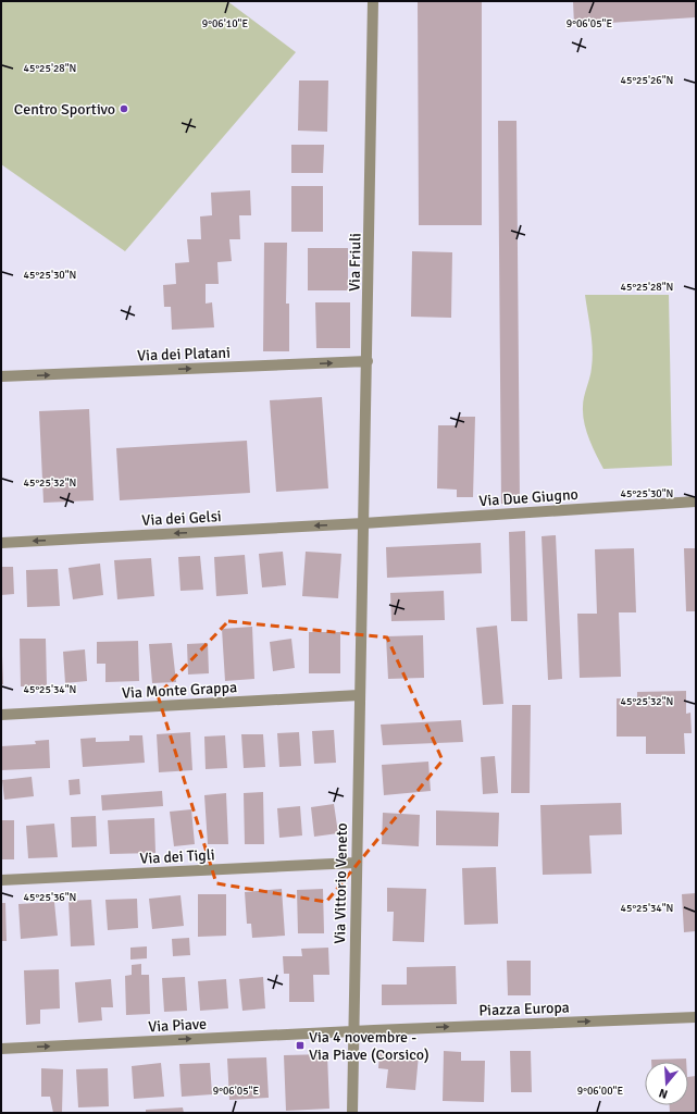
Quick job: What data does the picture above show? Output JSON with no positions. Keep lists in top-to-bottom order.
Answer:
{
  "streets": {
    "street": [
      "Via Friuli",
      "Via dei Platani",
      "Via Due Giugno",
      "Via dei Gelsi",
      "Via Monte Grappa",
      "Via dei Tigli",
      "Via Vittorio Veneto",
      "Piazza Europa",
      "Via Piave"
    ]
  },
  "crossings": [
    ["Via Friuli", "Via dei Platani"],
    ["Via Friuli", "Via Due Giugno"],
    ["Via Friuli", "Via dei Gelsi"],
    ["Via Friuli", "Via Vittorio Veneto"],
    ["Via Due Giugno", "Via dei Gelsi"],
    ["Via Due Giugno", "Via Vittorio Veneto"],
    ["Via dei Gelsi", "Via Vittorio Veneto"],
    ["Via Monte Grappa", "Via Vittorio Veneto"],
    ["Via dei Tigli", "Via Vittorio Veneto"],
    ["Via Vittorio Veneto", "Piazza Europa"],
    ["Via Vittorio Veneto", "Via Piave"],
    ["Piazza Europa", "Via Piave"]
  ],
  "one_way": [
    "Via dei Platani",
    "Via dei Gelsi",
    "Piazza Europa",
    "Via Piave"
  ],
  "places": {
    "other": ["Centro Sportivo"],
    "transit": ["Via 4 novembre - Via Piave (Corsico)"]
  },
  "north": "bottom",
  "coordinates": [
    "9°06'10\"E",
    "9°06'05\"E",
    "45°25'28\"N",
    "45°25'26\"N",
    "45°25'30\"N",
    "45°25'32\"N",
    "45°25'34\"N",
    "45°25'36\"N",
    "9°06'00\"E"
  ]
}
